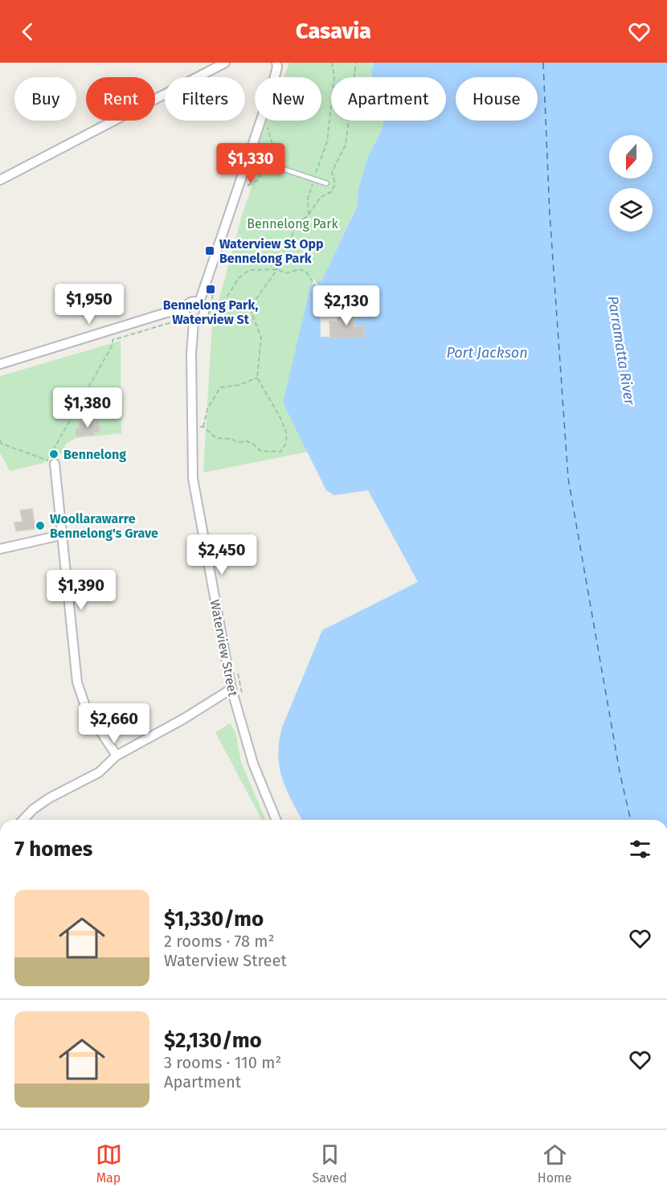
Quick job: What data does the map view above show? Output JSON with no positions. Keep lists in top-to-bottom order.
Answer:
{
  "streets": {
    "street": ["Waterview Street"]
  },
  "water": ["Parramatta River", "Port Jackson"],
  "parks": ["Bennelong Park"],
  "places": {
    "transit": ["Waterview St Opp Bennelong Park", "Bennelong Park, Waterview St"],
    "other": ["Bennelong", "Woollarawarre Bennelong's Grave"]
  },
  "north": "bottom",
  "page": {
    "header": "Casavia",
    "chip": [
      "Buy",
      "Rent",
      "Filters",
      "New",
      "Apartment",
      "House"
    ],
    "price": [
      "$1,330",
      "$1,950",
      "$2,130",
      "$1,380",
      "$2,450",
      "$1,390",
      "$2,660"
    ],
    "heading": "7 homes",
    "list": [
      {
        "name": "$1,330/mo",
        "note": "2 rooms · 78 m² · Waterview Street"
      },
      {
        "name": "$2,130/mo",
        "note": "3 rooms · 110 m² · Apartment"
      }
    ],
    "tabs": ["Map", "Saved", "Home"]
  }
}
